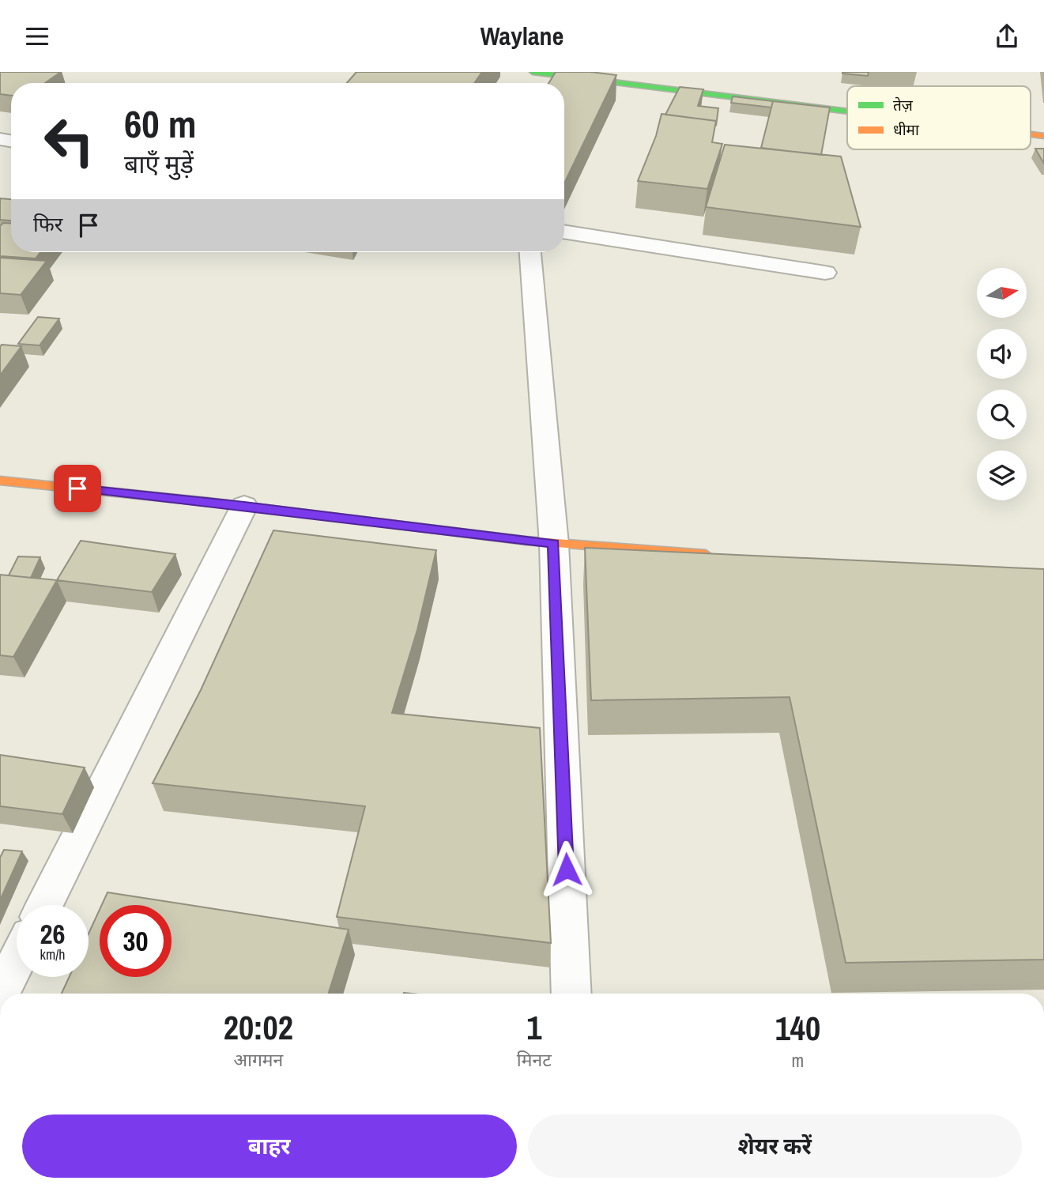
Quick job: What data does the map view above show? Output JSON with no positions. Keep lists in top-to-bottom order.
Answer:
{
  "legend": ["तेज़", "धीमा"],
  "north": "right",
  "page": {
    "header": "Waylane",
    "turn": ["60 m", "बाएँ मुड़ें"],
    "then": "फिर",
    "speed": "26 km/h",
    "limit": "30",
    "eta": [
      "20:02",
      "आगमन",
      "1",
      "मिनट",
      "140",
      "m"
    ],
    "buttons": ["बाहर", "शेयर करें"]
  }
}
